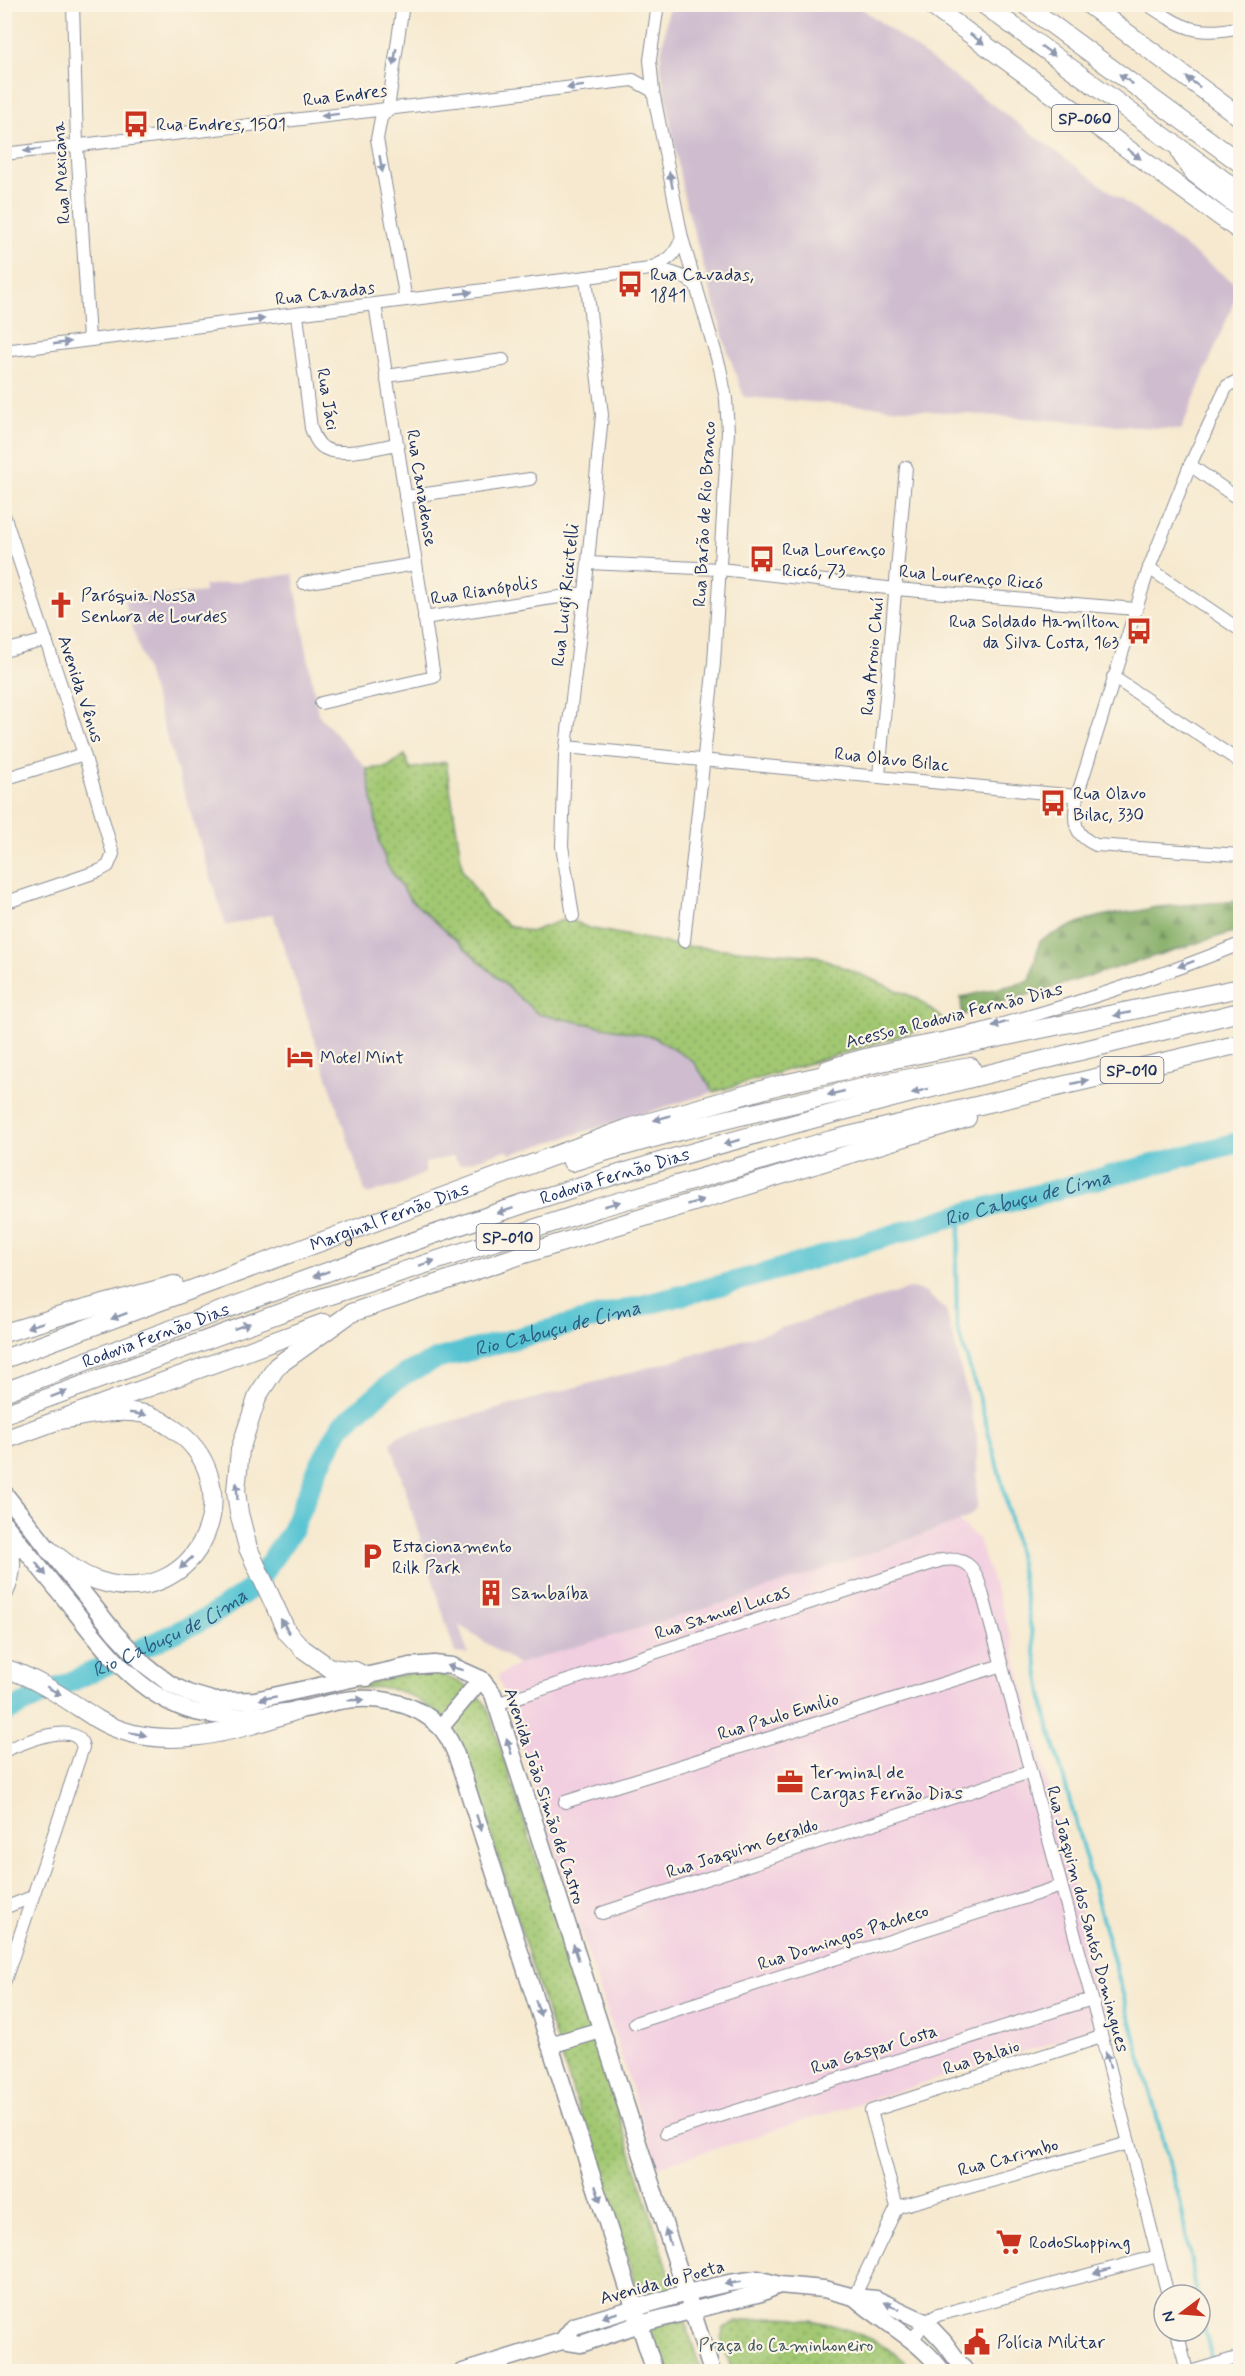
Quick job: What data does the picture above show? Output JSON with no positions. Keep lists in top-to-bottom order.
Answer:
{
  "streets": {
    "highway": [
      "SP-060",
      "SP-010",
      "Rodovia Fernão Dias",
      "Marginal Fernão Dias"
    ],
    "main road": ["Avenida João Simão de Castro", "Avenida do Poeta"],
    "street": [
      "Rua Endres",
      "Rua Mexicana",
      "Rua Cavadas",
      "Rua Jáci",
      "Rua Canadense",
      "Rua Barão de Rio Branco",
      "Rua Lourenço Riccó",
      "Rua Rianópolis",
      "Rua Luigi Riccitelli",
      "Rua Arroio Chuí",
      "Avenida Vênus",
      "Rua Olavo Bilac",
      "Acesso a Rodovia Fernão Dias",
      "Rua Samuel Lucas",
      "Rua Paulo Emilio",
      "Rua Joaquim Geraldo",
      "Rua Joaquim dos Santos Domingues",
      "Rua Domingos Pacheco",
      "Rua Gaspar Costa",
      "Rua Balaio",
      "Rua Carimbo"
    ]
  },
  "crossings": [
    ["Rua Endres", "Rua Mexicana"],
    ["Rua Mexicana", "Rua Cavadas"],
    ["Rua Cavadas", "Rua Jáci"],
    ["Rua Cavadas", "Rua Canadense"],
    ["Rua Cavadas", "Rua Barão de Rio Branco"],
    ["Rua Cavadas", "Rua Luigi Riccitelli"],
    ["Rua Jáci", "Rua Canadense"],
    ["Rua Canadense", "Rua Rianópolis"],
    ["Rua Barão de Rio Branco", "Rua Lourenço Riccó"],
    ["Rua Barão de Rio Branco", "Rua Olavo Bilac"],
    ["Rua Lourenço Riccó", "Rua Luigi Riccitelli"],
    ["Rua Lourenço Riccó", "Rua Arroio Chuí"],
    ["Rua Rianópolis", "Rua Luigi Riccitelli"],
    ["Rua Luigi Riccitelli", "Rua Olavo Bilac"],
    ["Rua Arroio Chuí", "Rua Olavo Bilac"],
    ["Acesso a Rodovia Fernão Dias", "Marginal Fernão Dias"],
    ["Rua Samuel Lucas", "Avenida João Simão de Castro"],
    ["Rua Samuel Lucas", "Rua Joaquim dos Santos Domingues"],
    ["Rua Paulo Emilio", "Rua Joaquim dos Santos Domingues"],
    ["Avenida João Simão de Castro", "Avenida do Poeta"],
    ["Rua Joaquim Geraldo", "Rua Joaquim dos Santos Domingues"],
    ["Rua Joaquim dos Santos Domingues", "Rua Domingos Pacheco"],
    ["Rua Joaquim dos Santos Domingues", "Rua Gaspar Costa"],
    ["Rua Joaquim dos Santos Domingues", "Rua Balaio"],
    ["Rua Joaquim dos Santos Domingues", "Rua Carimbo"],
    ["Rua Balaio", "Rua Carimbo"]
  ],
  "one_way": ["Rua Endres", "Rua Cavadas", "Acesso a Rodovia Fernão Dias"],
  "water": ["Rio Cabuçu de Cima"],
  "parks": ["Praça do Caminhoneiro"],
  "places": {
    "bus stop": [
      "Rua Endres, 1501",
      "Rua Cavadas, 1841",
      "Rua Lourenço Riccó, 73",
      "Rua Soldado Hamílton da Silva Costa, 163",
      "Rua Olavo Bilac, 330"
    ],
    "church": ["Paróquia Nossa Senhora de Lourdes"],
    "hotel": ["Motel Mint"],
    "parking": ["Estacionamento Rilk Park"],
    "building": ["Sambaíba"],
    "office": ["Terminal de Cargas Fernão Dias"],
    "supermarket": ["RodoShopping"],
    "public building": ["Polícia Militar"]
  },
  "north": "left"
}
